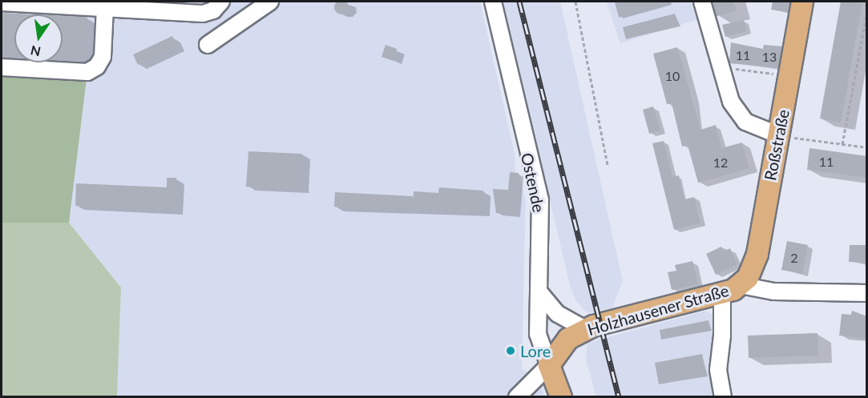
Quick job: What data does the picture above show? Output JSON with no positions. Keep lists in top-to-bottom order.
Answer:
{
  "streets": {
    "main road": ["Roßstraße", "Holzhausener Straße"],
    "street": ["Ostende"]
  },
  "crossings": [
    ["Roßstraße", "Holzhausener Straße"],
    ["Ostende", "Holzhausener Straße"]
  ],
  "places": ["Lore"],
  "house_numbers": [
    "11",
    "13",
    "10",
    "11",
    "12",
    "2"
  ],
  "north": "bottom"
}
